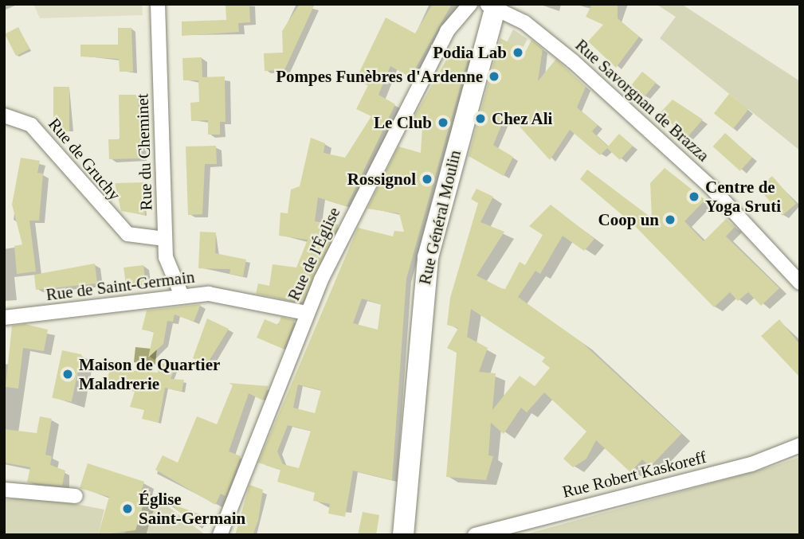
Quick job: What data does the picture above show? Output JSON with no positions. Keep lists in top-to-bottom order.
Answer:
{
  "streets": {
    "main road": ["Rue Général Moulin"],
    "street": [
      "Rue Savorgnan de Brazza",
      "Rue du Cheminet",
      "Rue de Gruchy",
      "Rue de l'Église",
      "Rue de Saint-Germain",
      "Rue Robert Kaskoreff"
    ]
  },
  "crossings": [
    ["Rue Savorgnan de Brazza", "Rue Général Moulin"],
    ["Rue du Cheminet", "Rue de Gruchy"],
    ["Rue du Cheminet", "Rue de Saint-Germain"],
    ["Rue de l'Église", "Rue de Saint-Germain"]
  ],
  "places": [
    "Podia Lab",
    "Pompes Funèbres d'Ardenne",
    "Chez Ali",
    "Le Club",
    "Rossignol",
    "Centre de Yoga Sruti",
    "Coop un",
    "Maison de Quartier Maladrerie",
    "Église Saint-Germain"
  ]
}
